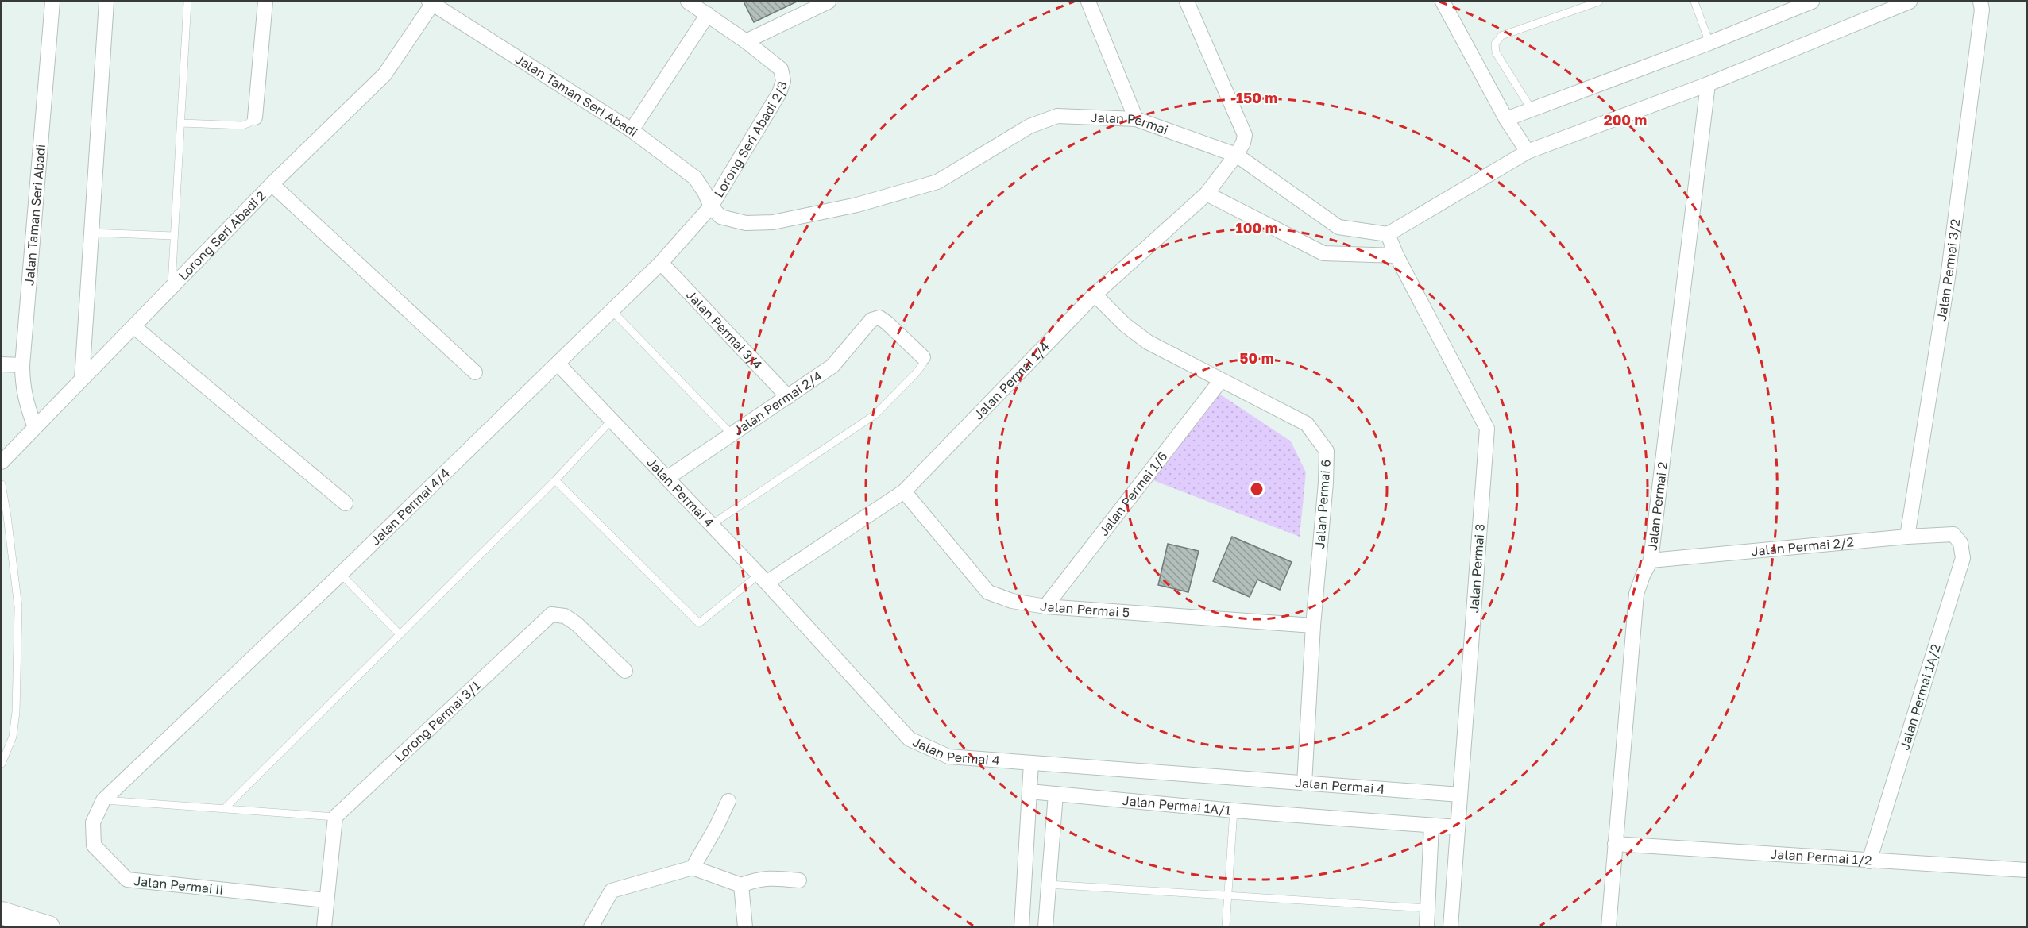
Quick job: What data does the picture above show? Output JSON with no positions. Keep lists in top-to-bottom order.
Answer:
{
  "streets": {
    "street": [
      "Jalan Taman Seri Abadi",
      "Jalan Permai",
      "Lorong Seri Abadi 2/3",
      "Lorong Seri Abadi 2",
      "Jalan Permai 3/2",
      "Jalan Permai 3/4",
      "Jalan Permai 1/4",
      "Jalan Permai 2/4",
      "Jalan Permai 4",
      "Jalan Permai 1/6",
      "Jalan Permai 6",
      "Jalan Permai 4/4",
      "Jalan Permai 2",
      "Jalan Permai 2/2",
      "Jalan Permai 3",
      "Jalan Permai 5",
      "Jalan Permai 1A/2",
      "Lorong Permai 3/1",
      "Jalan Permai 1A/1",
      "Jalan Permai 1/2",
      "Jalan Permai II"
    ]
  },
  "crossings": [
    ["Jalan Taman Seri Abadi", "Jalan Permai"],
    ["Jalan Taman Seri Abadi", "Lorong Seri Abadi 2/3"],
    ["Jalan Taman Seri Abadi", "Lorong Seri Abadi 2"],
    ["Jalan Taman Seri Abadi", "Jalan Permai 4/4"],
    ["Jalan Permai", "Lorong Seri Abadi 2/3"],
    ["Jalan Permai", "Jalan Permai 1/4"],
    ["Jalan Permai", "Jalan Permai 4/4"],
    ["Jalan Permai", "Jalan Permai 3"],
    ["Lorong Seri Abadi 2/3", "Jalan Permai 4/4"],
    ["Jalan Permai 3/2", "Jalan Permai 2/2"],
    ["Jalan Permai 3/4", "Jalan Permai 2/4"],
    ["Jalan Permai 3/4", "Jalan Permai 4/4"],
    ["Jalan Permai 1/4", "Jalan Permai 4"],
    ["Jalan Permai 1/4", "Jalan Permai 6"],
    ["Jalan Permai 1/4", "Jalan Permai 5"],
    ["Jalan Permai 2/4", "Jalan Permai 4"],
    ["Jalan Permai 4", "Jalan Permai 6"],
    ["Jalan Permai 4", "Jalan Permai 4/4"],
    ["Jalan Permai 4", "Jalan Permai 3"],
    ["Jalan Permai 1/6", "Jalan Permai 6"],
    ["Jalan Permai 1/6", "Jalan Permai 5"],
    ["Jalan Permai 6", "Jalan Permai 5"],
    ["Jalan Permai 4/4", "Jalan Permai II"],
    ["Jalan Permai 2", "Jalan Permai 2/2"],
    ["Jalan Permai 2", "Jalan Permai 1/2"],
    ["Jalan Permai 2/2", "Jalan Permai 1A/2"],
    ["Jalan Permai 3", "Jalan Permai 1A/1"],
    ["Jalan Permai 1A/2", "Jalan Permai 1/2"]
  ],
  "rings": [
    "150 m",
    "200 m",
    "100 m",
    "50 m"
  ]
}
